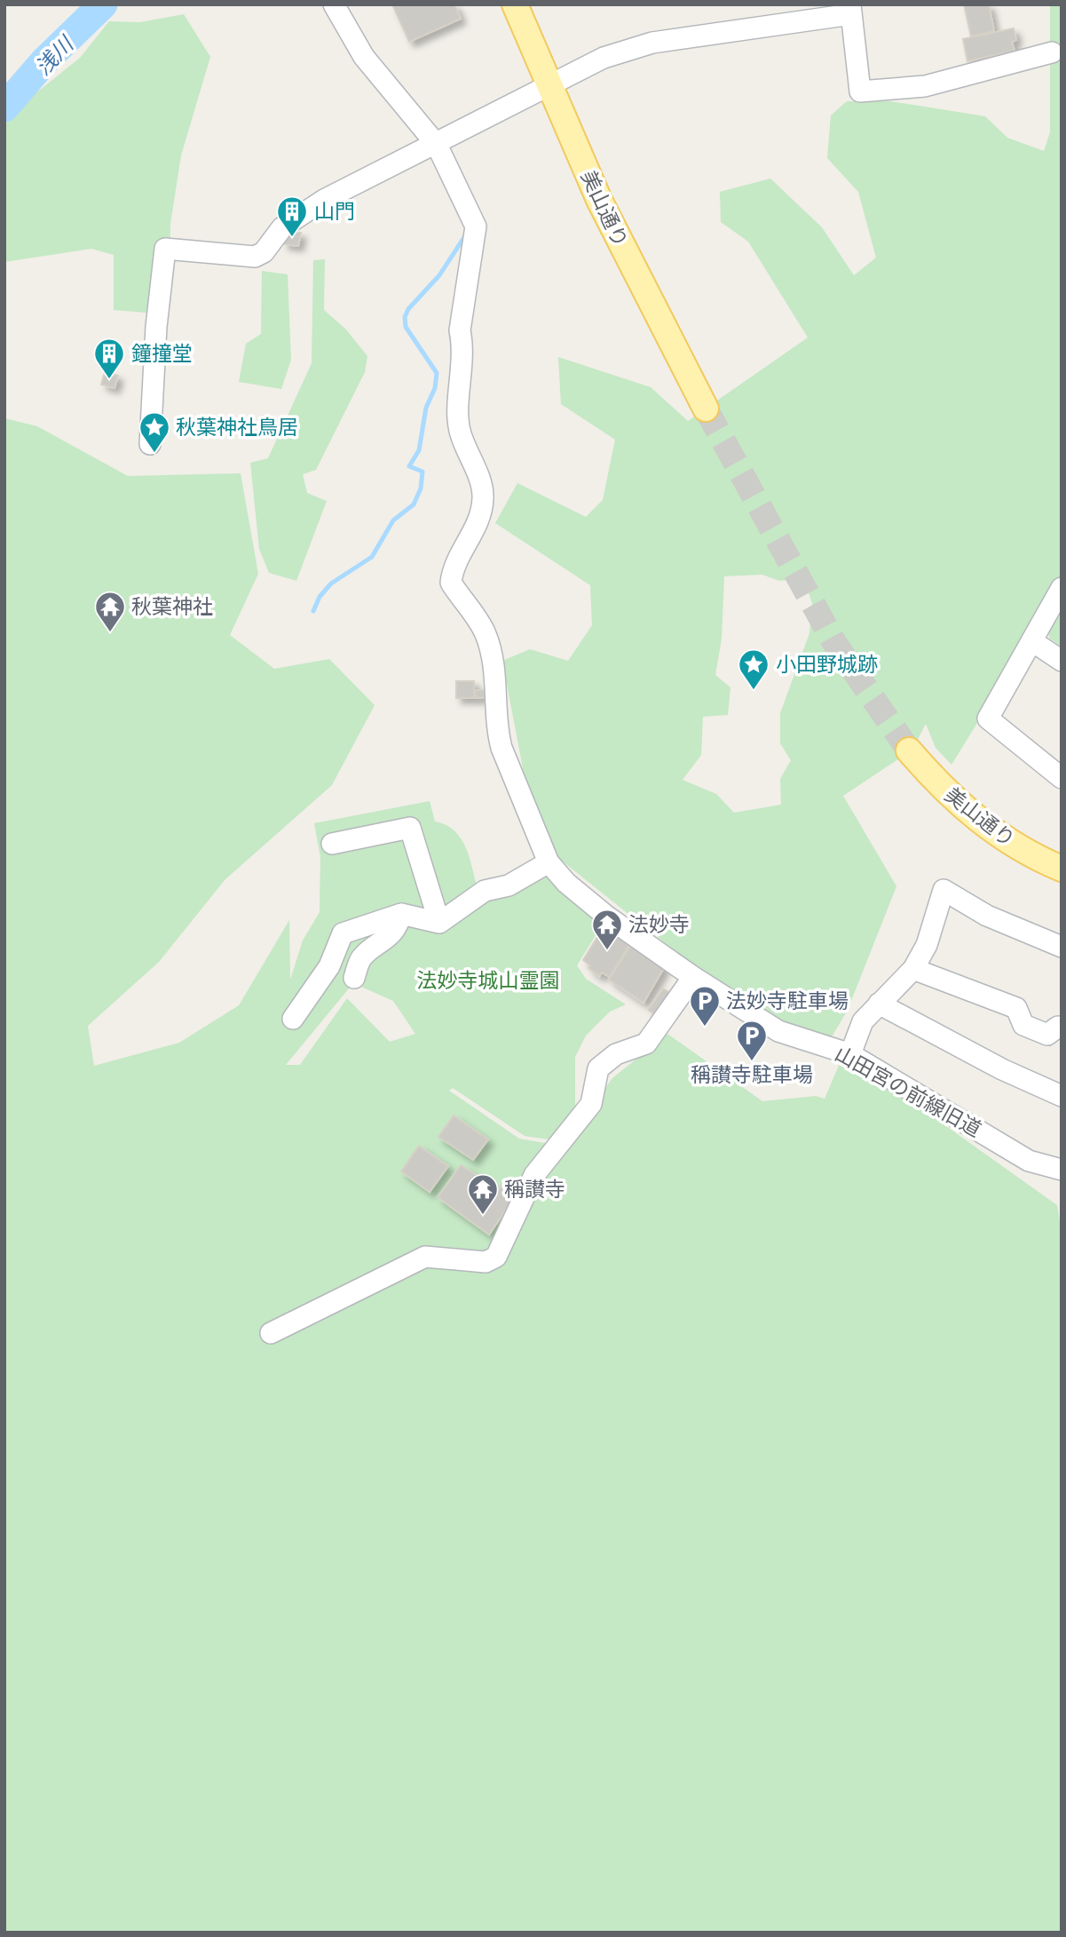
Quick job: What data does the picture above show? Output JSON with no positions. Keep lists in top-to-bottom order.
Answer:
{
  "streets": {
    "main road": ["美山通り"],
    "street": ["山田宮の前線旧道"]
  },
  "water": ["浅川"],
  "parks": ["法妙寺城山霊園"],
  "places": {
    "building": ["山門", "鐘撞堂"],
    "place": ["秋葉神社鳥居", "小田野城跡"],
    "temple": ["秋葉神社", "法妙寺", "稱讃寺"],
    "parking": ["法妙寺駐車場", "稱讃寺駐車場"]
  }
}
